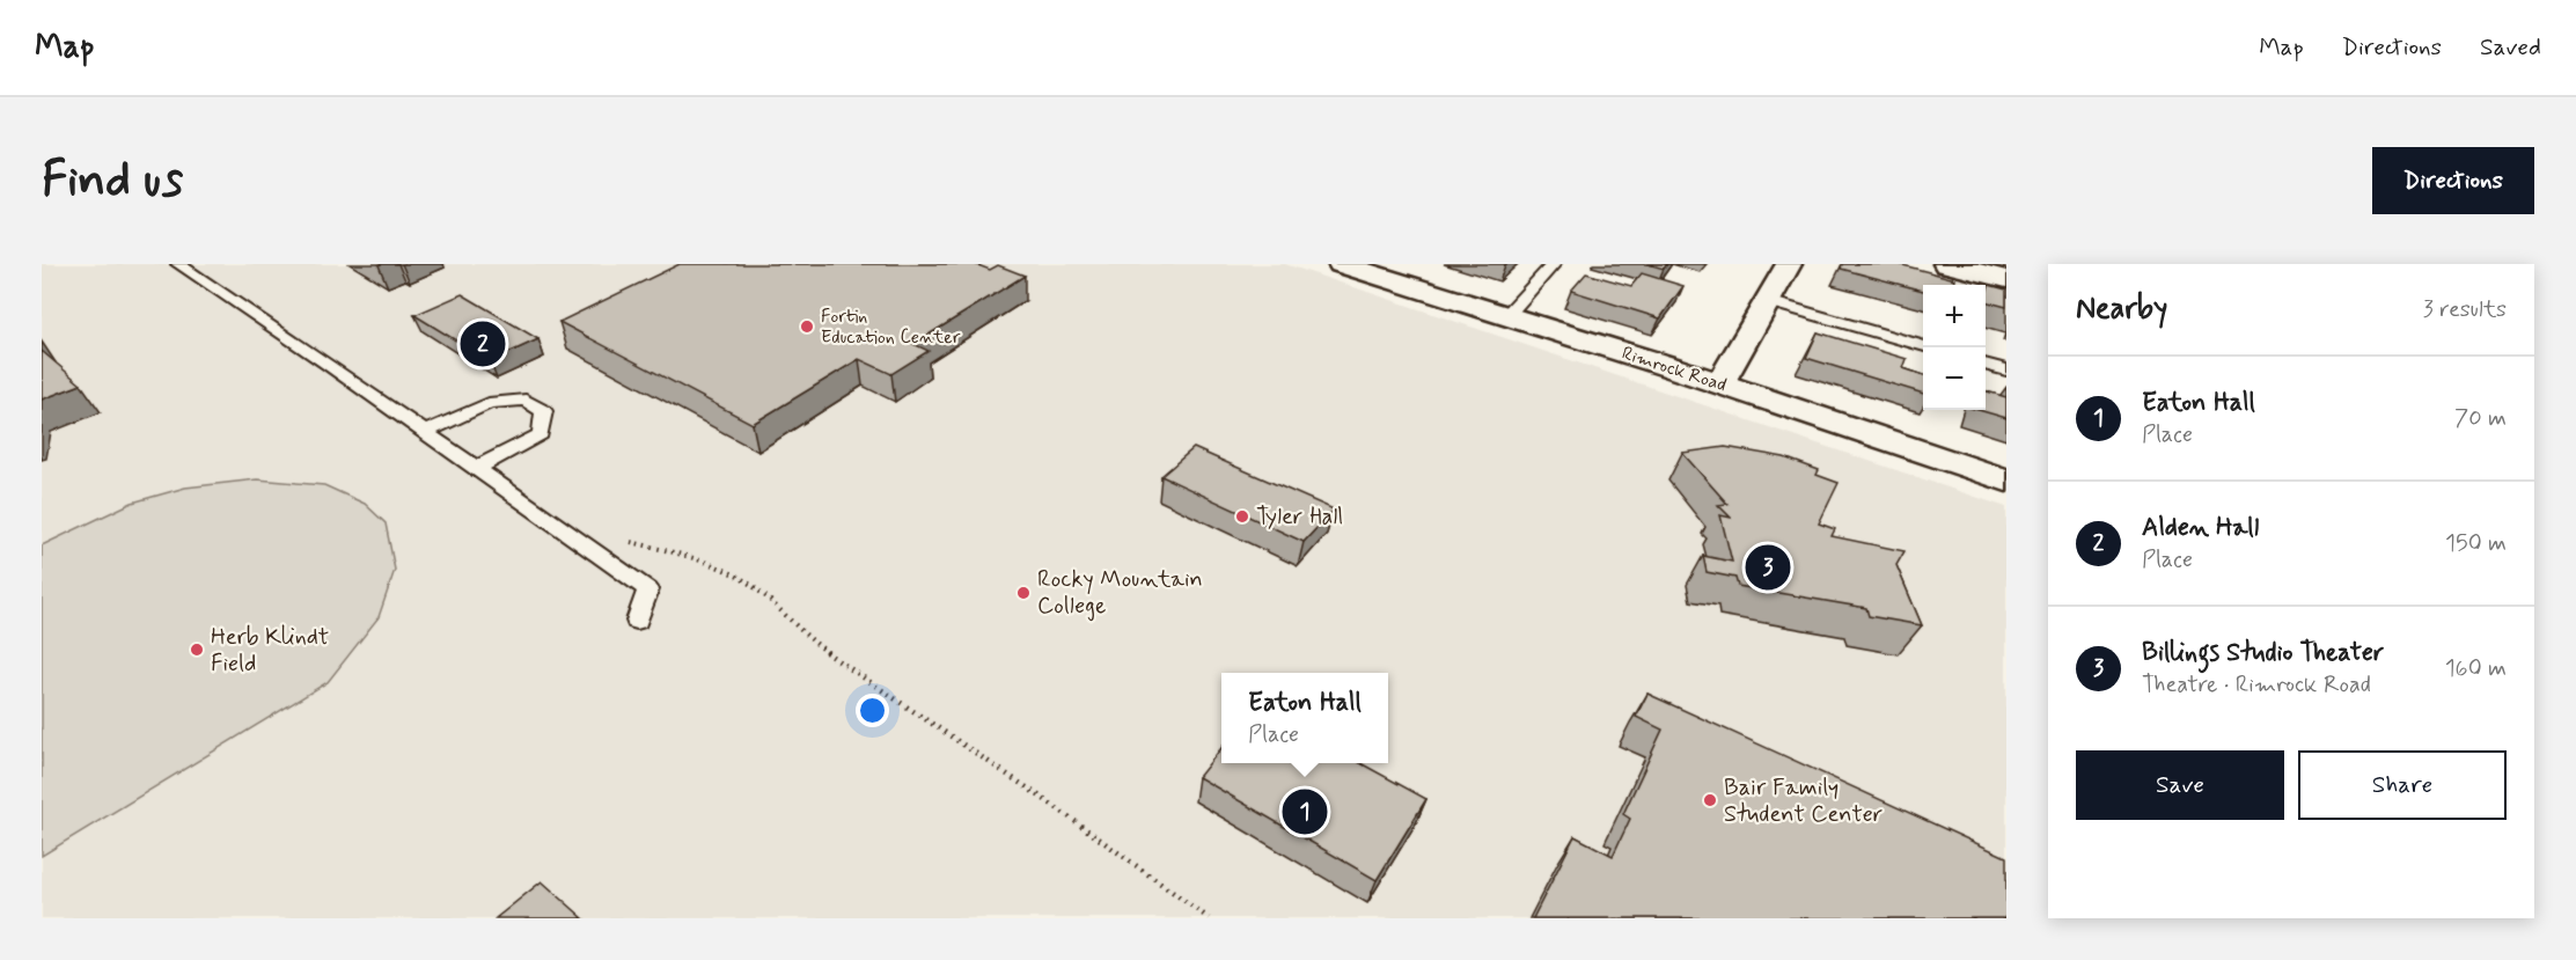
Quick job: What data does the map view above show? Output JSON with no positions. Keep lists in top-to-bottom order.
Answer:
{
  "streets": {
    "main road": ["Rimrock Road"]
  },
  "places": [
    "Fortin Education Center",
    "Tyler Hall",
    "Rocky Mountain College",
    "Herb Klindt Field",
    "Bair Family Student Center"
  ],
  "page": {
    "header": "Map",
    "nav": ["Map", "Directions", "Saved"],
    "buttons": [
      "Directions",
      ["Save", "Share"]
    ],
    "title": "Find us",
    "heading": ["Nearby", "3 results"],
    "map_buttons": ["+", "−"],
    "pins": ["2", "3", "1"],
    "list": [
      {
        "mark": "1",
        "name": "Eaton Hall",
        "note": "Place",
        "value": "70 m"
      },
      {
        "mark": "2",
        "name": "Alden Hall",
        "note": "Place",
        "value": "150 m"
      },
      {
        "mark": "3",
        "name": "Billings Studio Theater",
        "note": "Theatre · Rimrock Road",
        "value": "160 m"
      }
    ],
    "popup": ["Eaton Hall", "Place"]
  }
}
